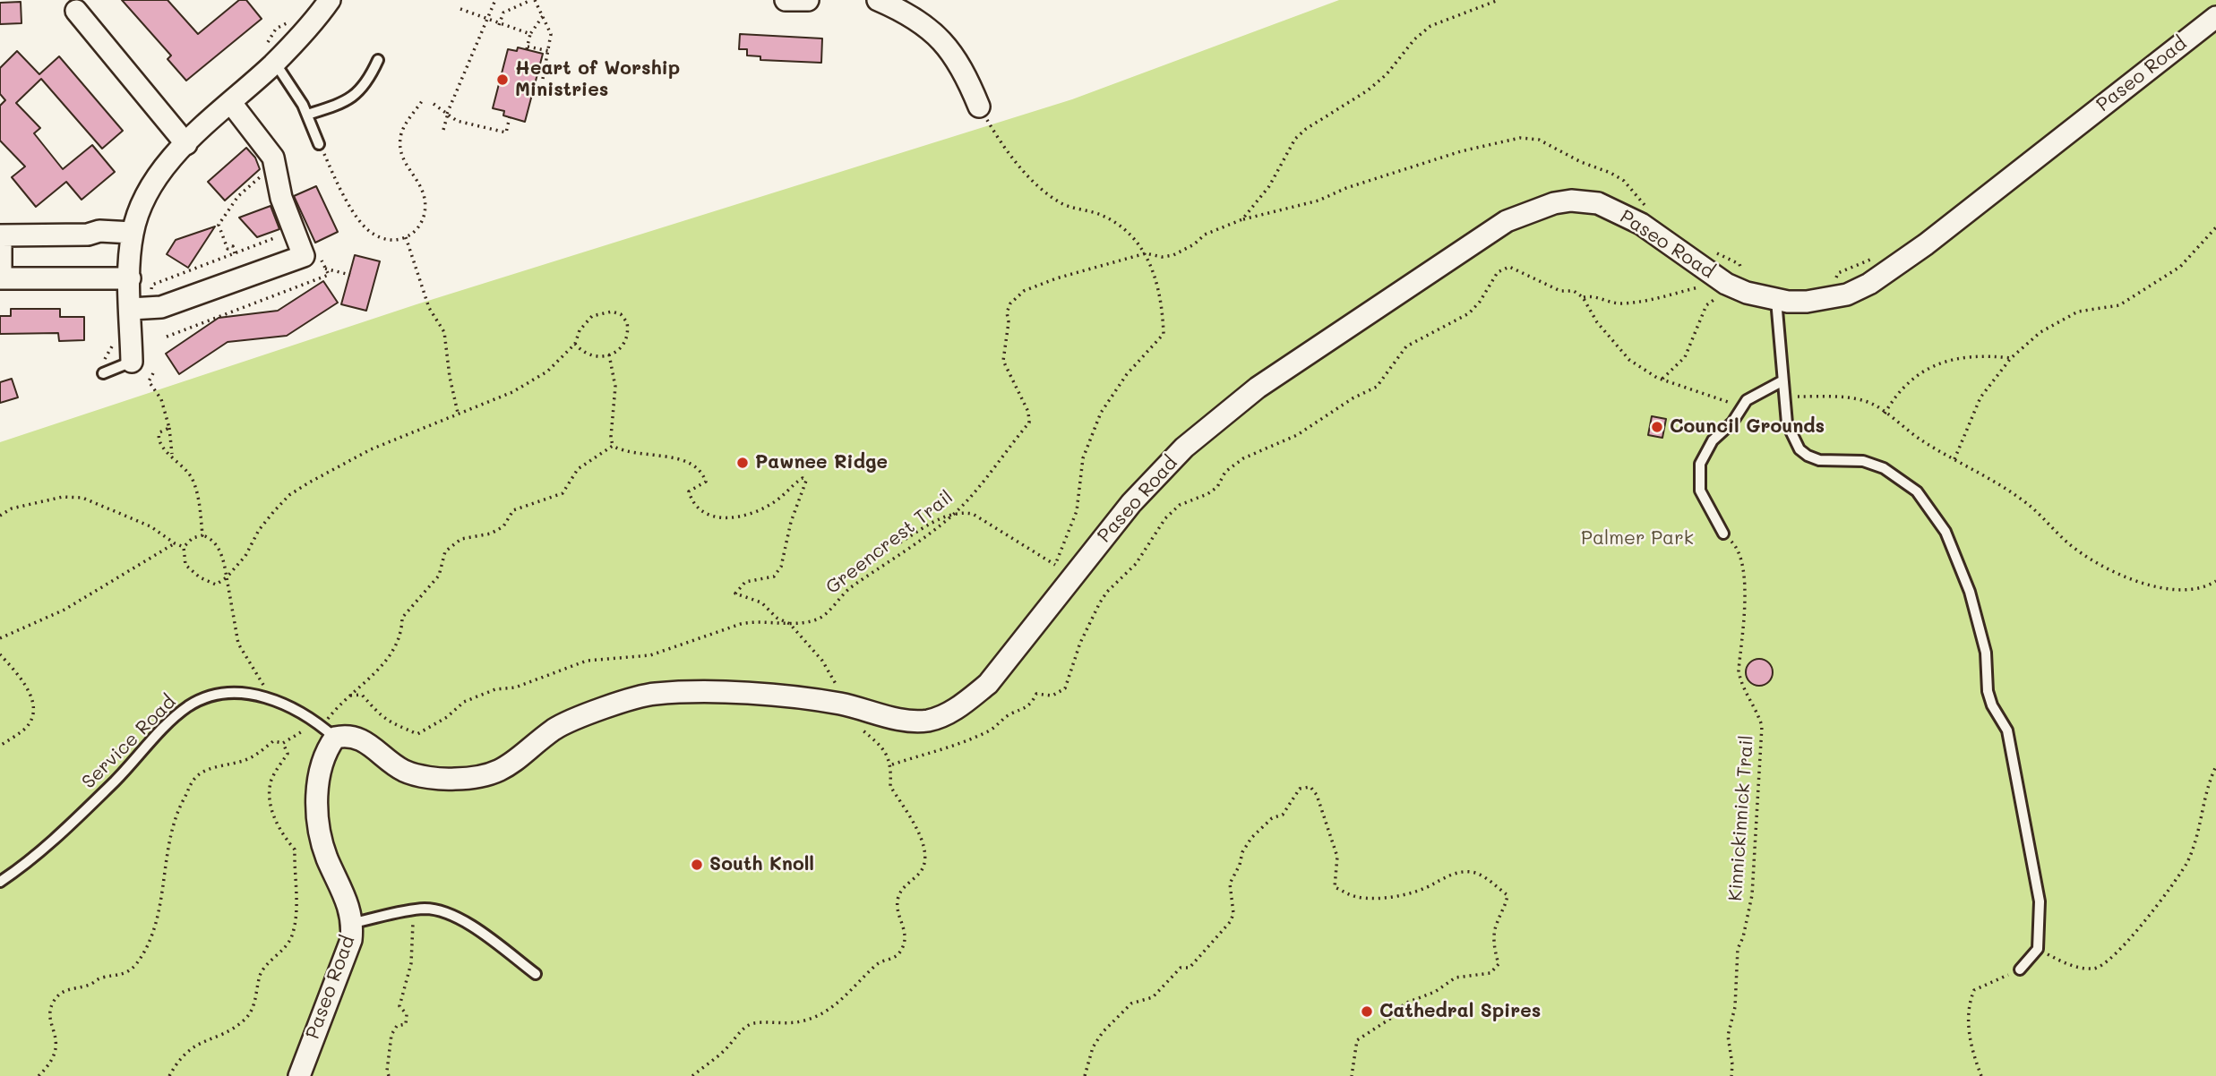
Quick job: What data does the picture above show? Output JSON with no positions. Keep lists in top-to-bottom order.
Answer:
{
  "streets": {
    "street": ["Paseo Road"],
    "lane": ["Service Road"],
    "path": ["Greencrest Trail", "Kinnickinnick Trail"]
  },
  "crossings": [
    ["Paseo Road", "Service Road"]
  ],
  "parks": ["Palmer Park"],
  "places": [
    "Heart of Worship Ministries",
    "Council Grounds",
    "Pawnee Ridge",
    "South Knoll",
    "Cathedral Spires"
  ]
}
